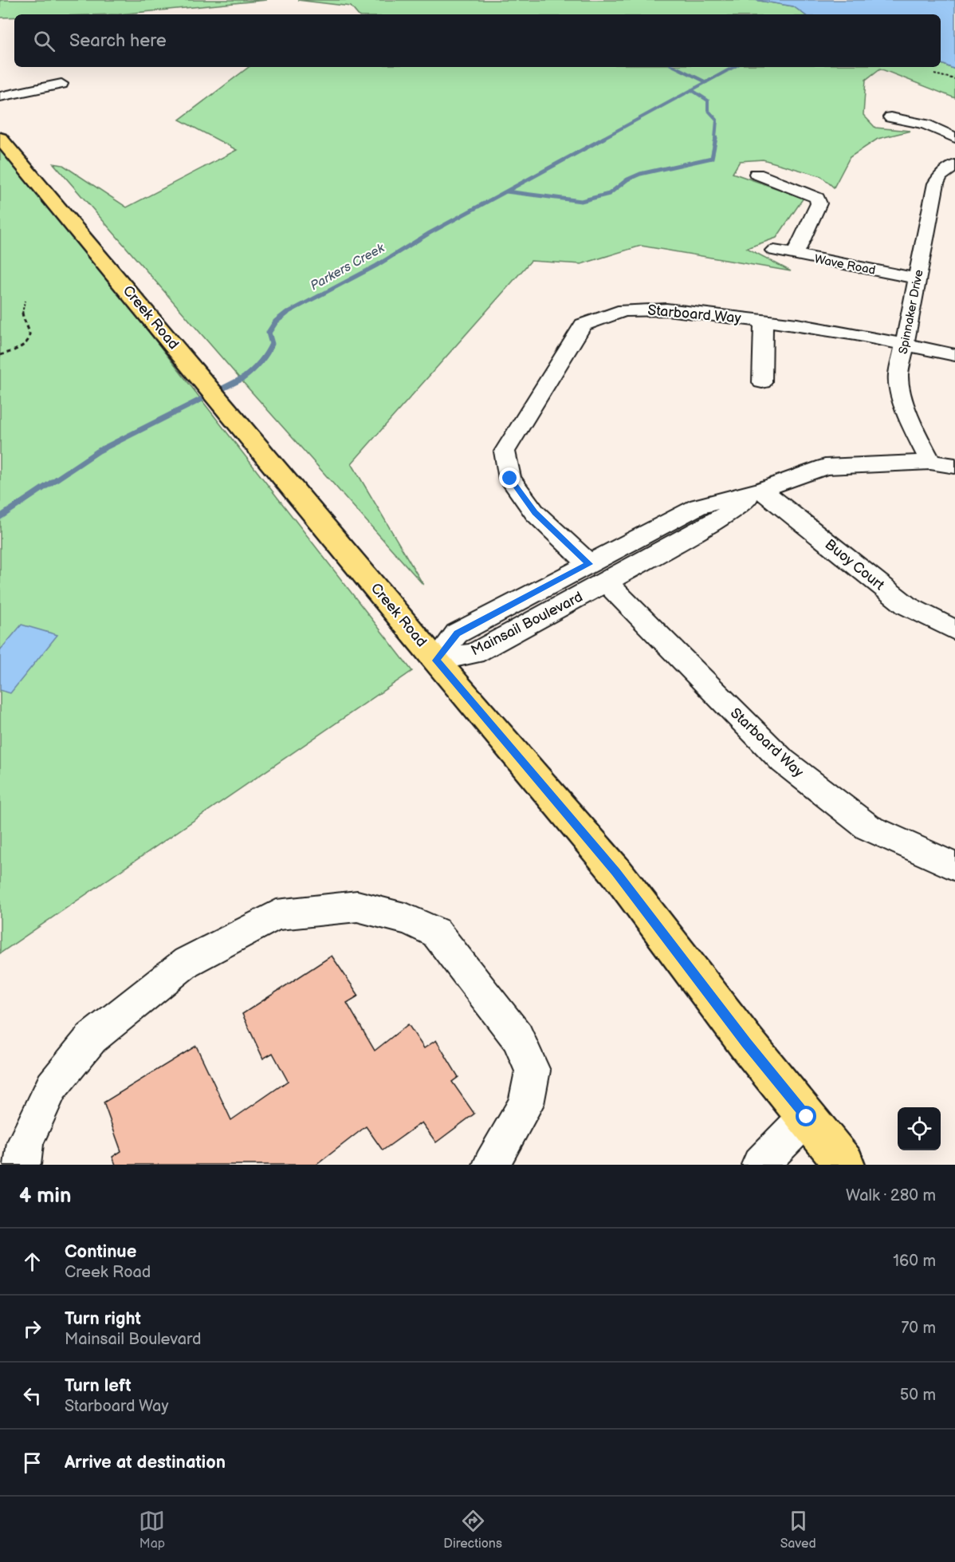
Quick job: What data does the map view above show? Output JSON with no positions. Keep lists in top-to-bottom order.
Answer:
{
  "streets": {
    "main road": ["Creek Road"],
    "street": [
      "Wave Road",
      "Spinnaker Drive",
      "Starboard Way",
      "Buoy Court",
      "Mainsail Boulevard"
    ]
  },
  "crossings": [
    ["Wave Road", "Spinnaker Drive"],
    ["Spinnaker Drive", "Starboard Way"],
    ["Spinnaker Drive", "Mainsail Boulevard"],
    ["Starboard Way", "Mainsail Boulevard"],
    ["Creek Road", "Mainsail Boulevard"],
    ["Buoy Court", "Mainsail Boulevard"]
  ],
  "water": ["Parkers Creek"],
  "page": {
    "search": "Search here",
    "heading": ["4 min", "Walk · 280 m"],
    "list": [
      ["Continue", "Creek Road", "160 m"],
      ["Turn right", "Mainsail Boulevard", "70 m"],
      ["Turn left", "Starboard Way", "50 m"],
      "Arrive at destination"
    ],
    "nav": ["Map", "Directions", "Saved"]
  }
}
